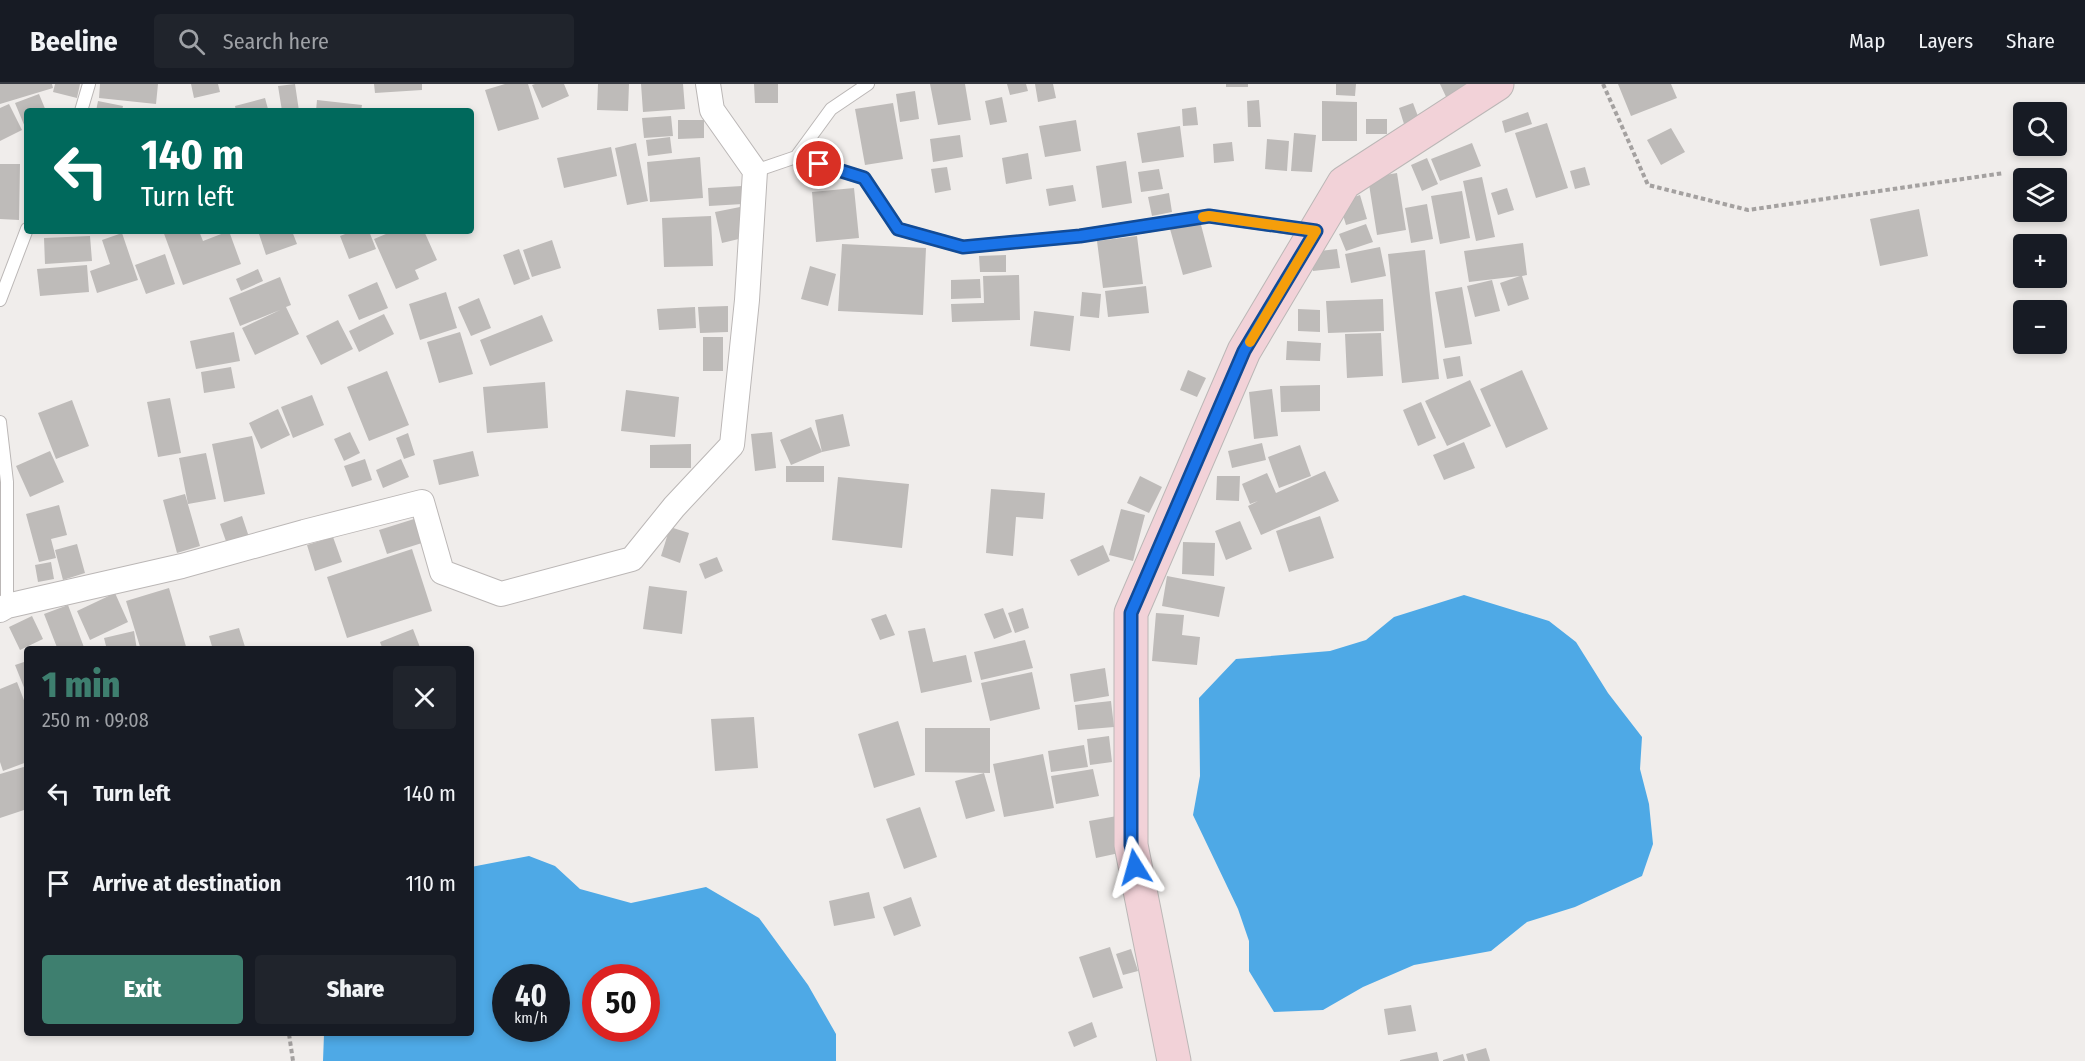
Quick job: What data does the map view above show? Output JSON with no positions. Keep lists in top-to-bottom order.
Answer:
{
  "page": {
    "header": "Beeline",
    "search": "Search here",
    "nav": ["Map", "Layers", "Share"],
    "map_buttons": ["+", "−"],
    "turn": ["140 m", "Turn left"],
    "heading": ["1 min", "250 m · 09:08"],
    "list": [
      {
        "name": "Turn left",
        "value": "140 m"
      },
      {
        "name": "Arrive at destination",
        "value": "110 m"
      }
    ],
    "buttons": ["Exit", "Share"],
    "speed": "40 km/h",
    "limit": "50"
  }
}
